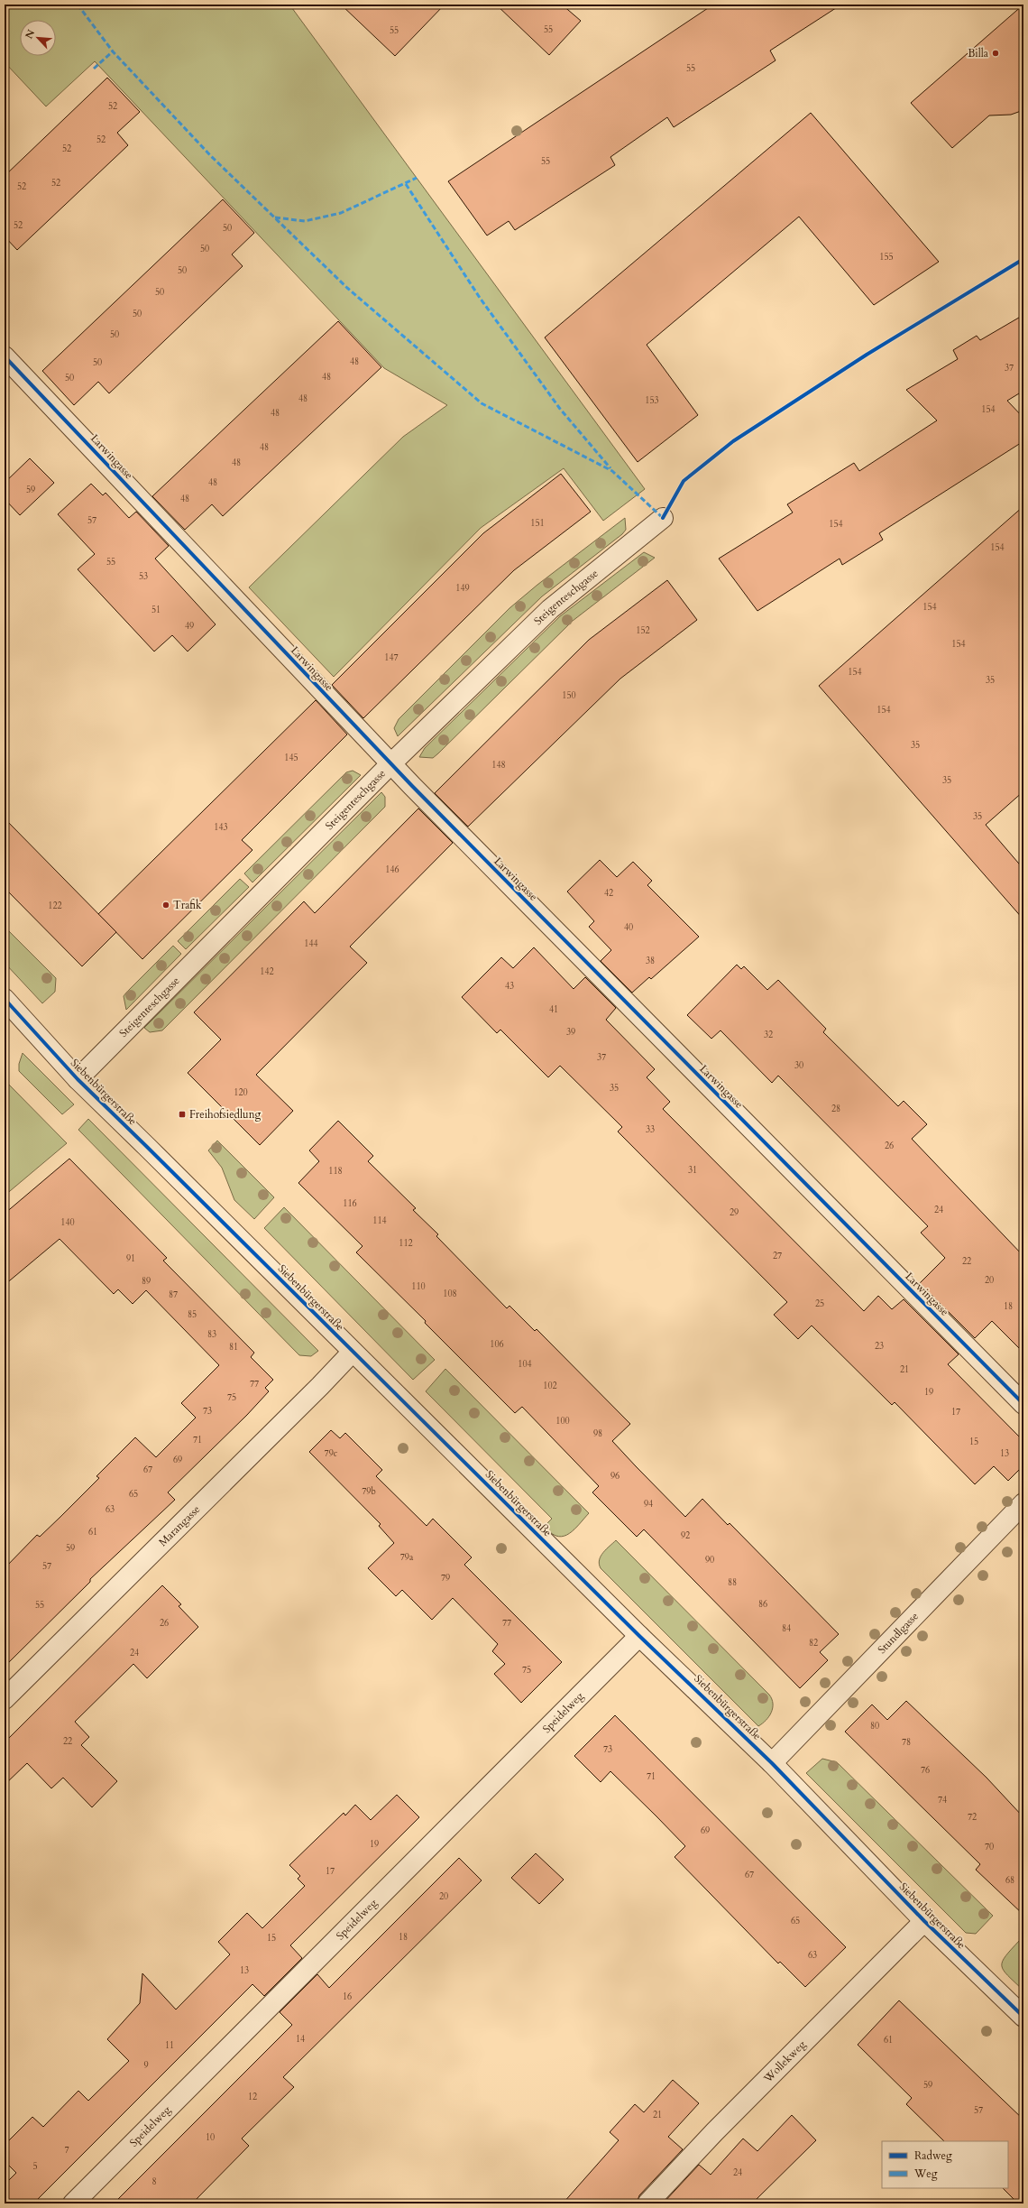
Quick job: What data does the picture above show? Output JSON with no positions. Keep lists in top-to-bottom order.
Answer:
{
  "streets": {
    "street": [
      "Larwingasse",
      "Steigenteschgasse",
      "Siebenbürgerstraße",
      "Marangasse",
      "Stundlgasse",
      "Speidelweg",
      "Wollekweg"
    ]
  },
  "crossings": [
    ["Larwingasse", "Steigenteschgasse"],
    ["Steigenteschgasse", "Siebenbürgerstraße"],
    ["Siebenbürgerstraße", "Marangasse"],
    ["Siebenbürgerstraße", "Stundlgasse"],
    ["Siebenbürgerstraße", "Speidelweg"],
    ["Siebenbürgerstraße", "Wollekweg"]
  ],
  "places": {
    "other": ["Billa", "Trafik"],
    "transit": ["Freihofsiedlung"]
  },
  "house_numbers": [
    "55",
    "55",
    "55",
    "52",
    "52",
    "52",
    "55",
    "52",
    "52",
    "52",
    "50",
    "50",
    "155",
    "50",
    "50",
    "50",
    "50",
    "48",
    "50",
    "37",
    "48",
    "50",
    "48",
    "153",
    "154",
    "48",
    "48",
    "48",
    "48",
    "59",
    "48",
    "57",
    "151",
    "154",
    "154",
    "55",
    "53",
    "149",
    "154",
    "51",
    "49",
    "152",
    "154",
    "147",
    "154",
    "35",
    "150",
    "154",
    "35",
    "145",
    "148",
    "35",
    "35",
    "143",
    "146",
    "42",
    "122",
    "40",
    "144",
    "38",
    "142",
    "43",
    "41",
    "39",
    "32",
    "37",
    "30",
    "35",
    "120",
    "28",
    "33",
    "26",
    "31",
    "118",
    "116",
    "24",
    "29",
    "114",
    "140",
    "112",
    "27",
    "91",
    "22",
    "20",
    "89",
    "110",
    "108",
    "87",
    "25",
    "18",
    "85",
    "83",
    "106",
    "23",
    "81",
    "104",
    "21",
    "77",
    "102",
    "19",
    "75",
    "73",
    "17",
    "100",
    "98",
    "71",
    "15",
    "79c",
    "13",
    "69",
    "67",
    "96",
    "79b",
    "65",
    "94",
    "63",
    "61",
    "92",
    "59",
    "79a",
    "90",
    "57",
    "79",
    "88",
    "86",
    "55",
    "26",
    "77",
    "84",
    "82",
    "24",
    "75",
    "80",
    "22",
    "78",
    "73",
    "76",
    "71",
    "74",
    "72",
    "69",
    "19",
    "70",
    "17",
    "67",
    "68",
    "20",
    "65",
    "18",
    "15",
    "63",
    "13",
    "16",
    "14",
    "61",
    "11",
    "9",
    "59",
    "12",
    "57",
    "21",
    "10",
    "7",
    "5",
    "24",
    "8"
  ],
  "legend": ["Radweg", "Weg"],
  "north": "top left"
}
